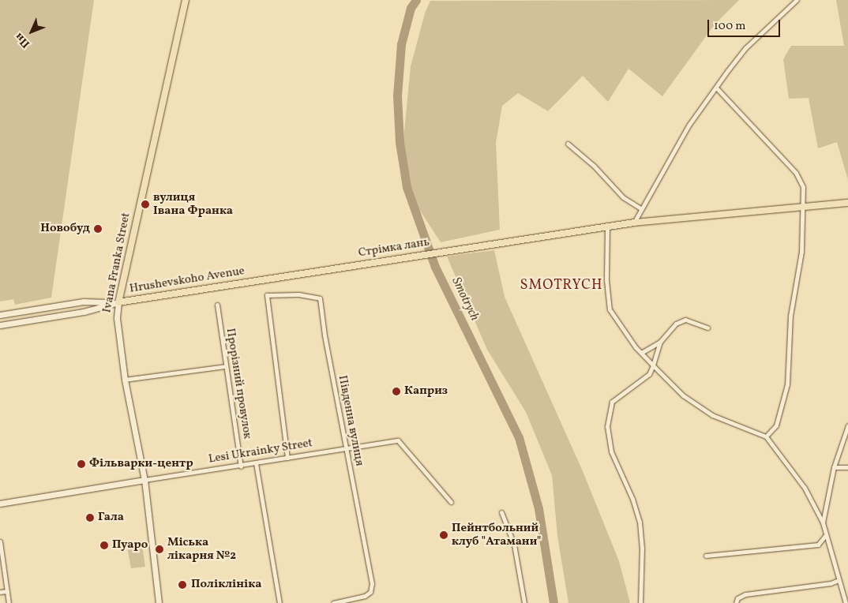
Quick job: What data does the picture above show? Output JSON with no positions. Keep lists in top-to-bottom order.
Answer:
{
  "streets": {
    "main road": ["Стрімка лань", "Ivana Franka Street", "Hrushevskoho Avenue"],
    "street": ["Прорізний провулок", "Південна вулиця", "Lesi Ukrainky Street"]
  },
  "crossings": [
    ["Стрімка лань", "Hrushevskoho Avenue"],
    ["Ivana Franka Street", "Hrushevskoho Avenue"],
    ["Ivana Franka Street", "Lesi Ukrainky Street"],
    ["Прорізний провулок", "Lesi Ukrainky Street"],
    ["Південна вулиця", "Lesi Ukrainky Street"]
  ],
  "districts": ["SMOTRYCH"],
  "water": ["Smotrych"],
  "places": [
    "вулиця Івана Франка",
    "Новобуд",
    "Каприз",
    "Фільварки-центр",
    "Гала",
    "Пейнтбольний клуб \"Атамани\"",
    "Пуаро",
    "Міська лікарня №2",
    "Поліклініка"
  ],
  "scale_bar": "100 m",
  "north": "bottom left"
}
